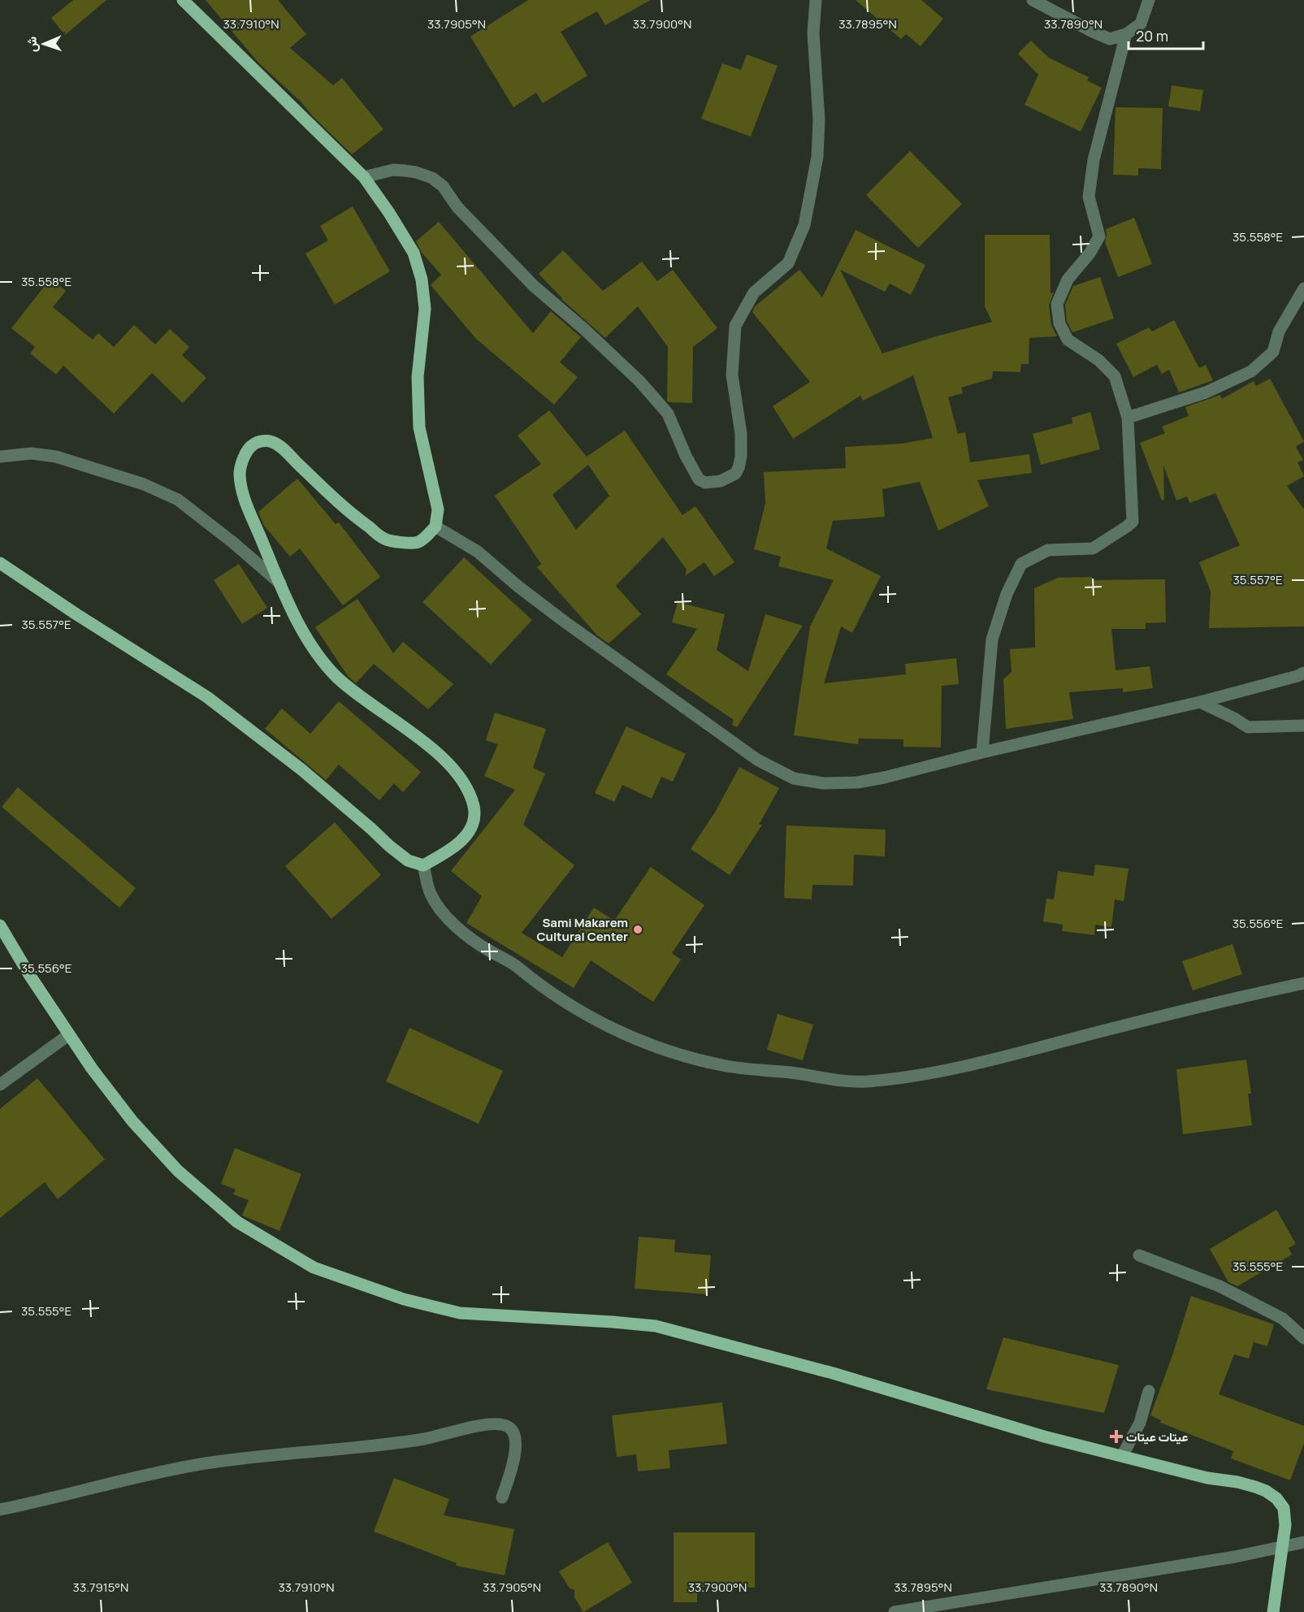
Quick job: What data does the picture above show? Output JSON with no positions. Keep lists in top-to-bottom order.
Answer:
{
  "places": {
    "other": ["Sami Makarem Cultural Center"],
    "health": ["عيتات عيتات"]
  },
  "scale_bar": "20 m",
  "north": "left",
  "coordinates": [
    "33.7910°N",
    "33.7905°N",
    "33.7900°N",
    "33.7895°N",
    "33.7890°N",
    "35.558°E",
    "35.557°E",
    "35.556°E",
    "35.555°E",
    "33.7915°N"
  ]
}
